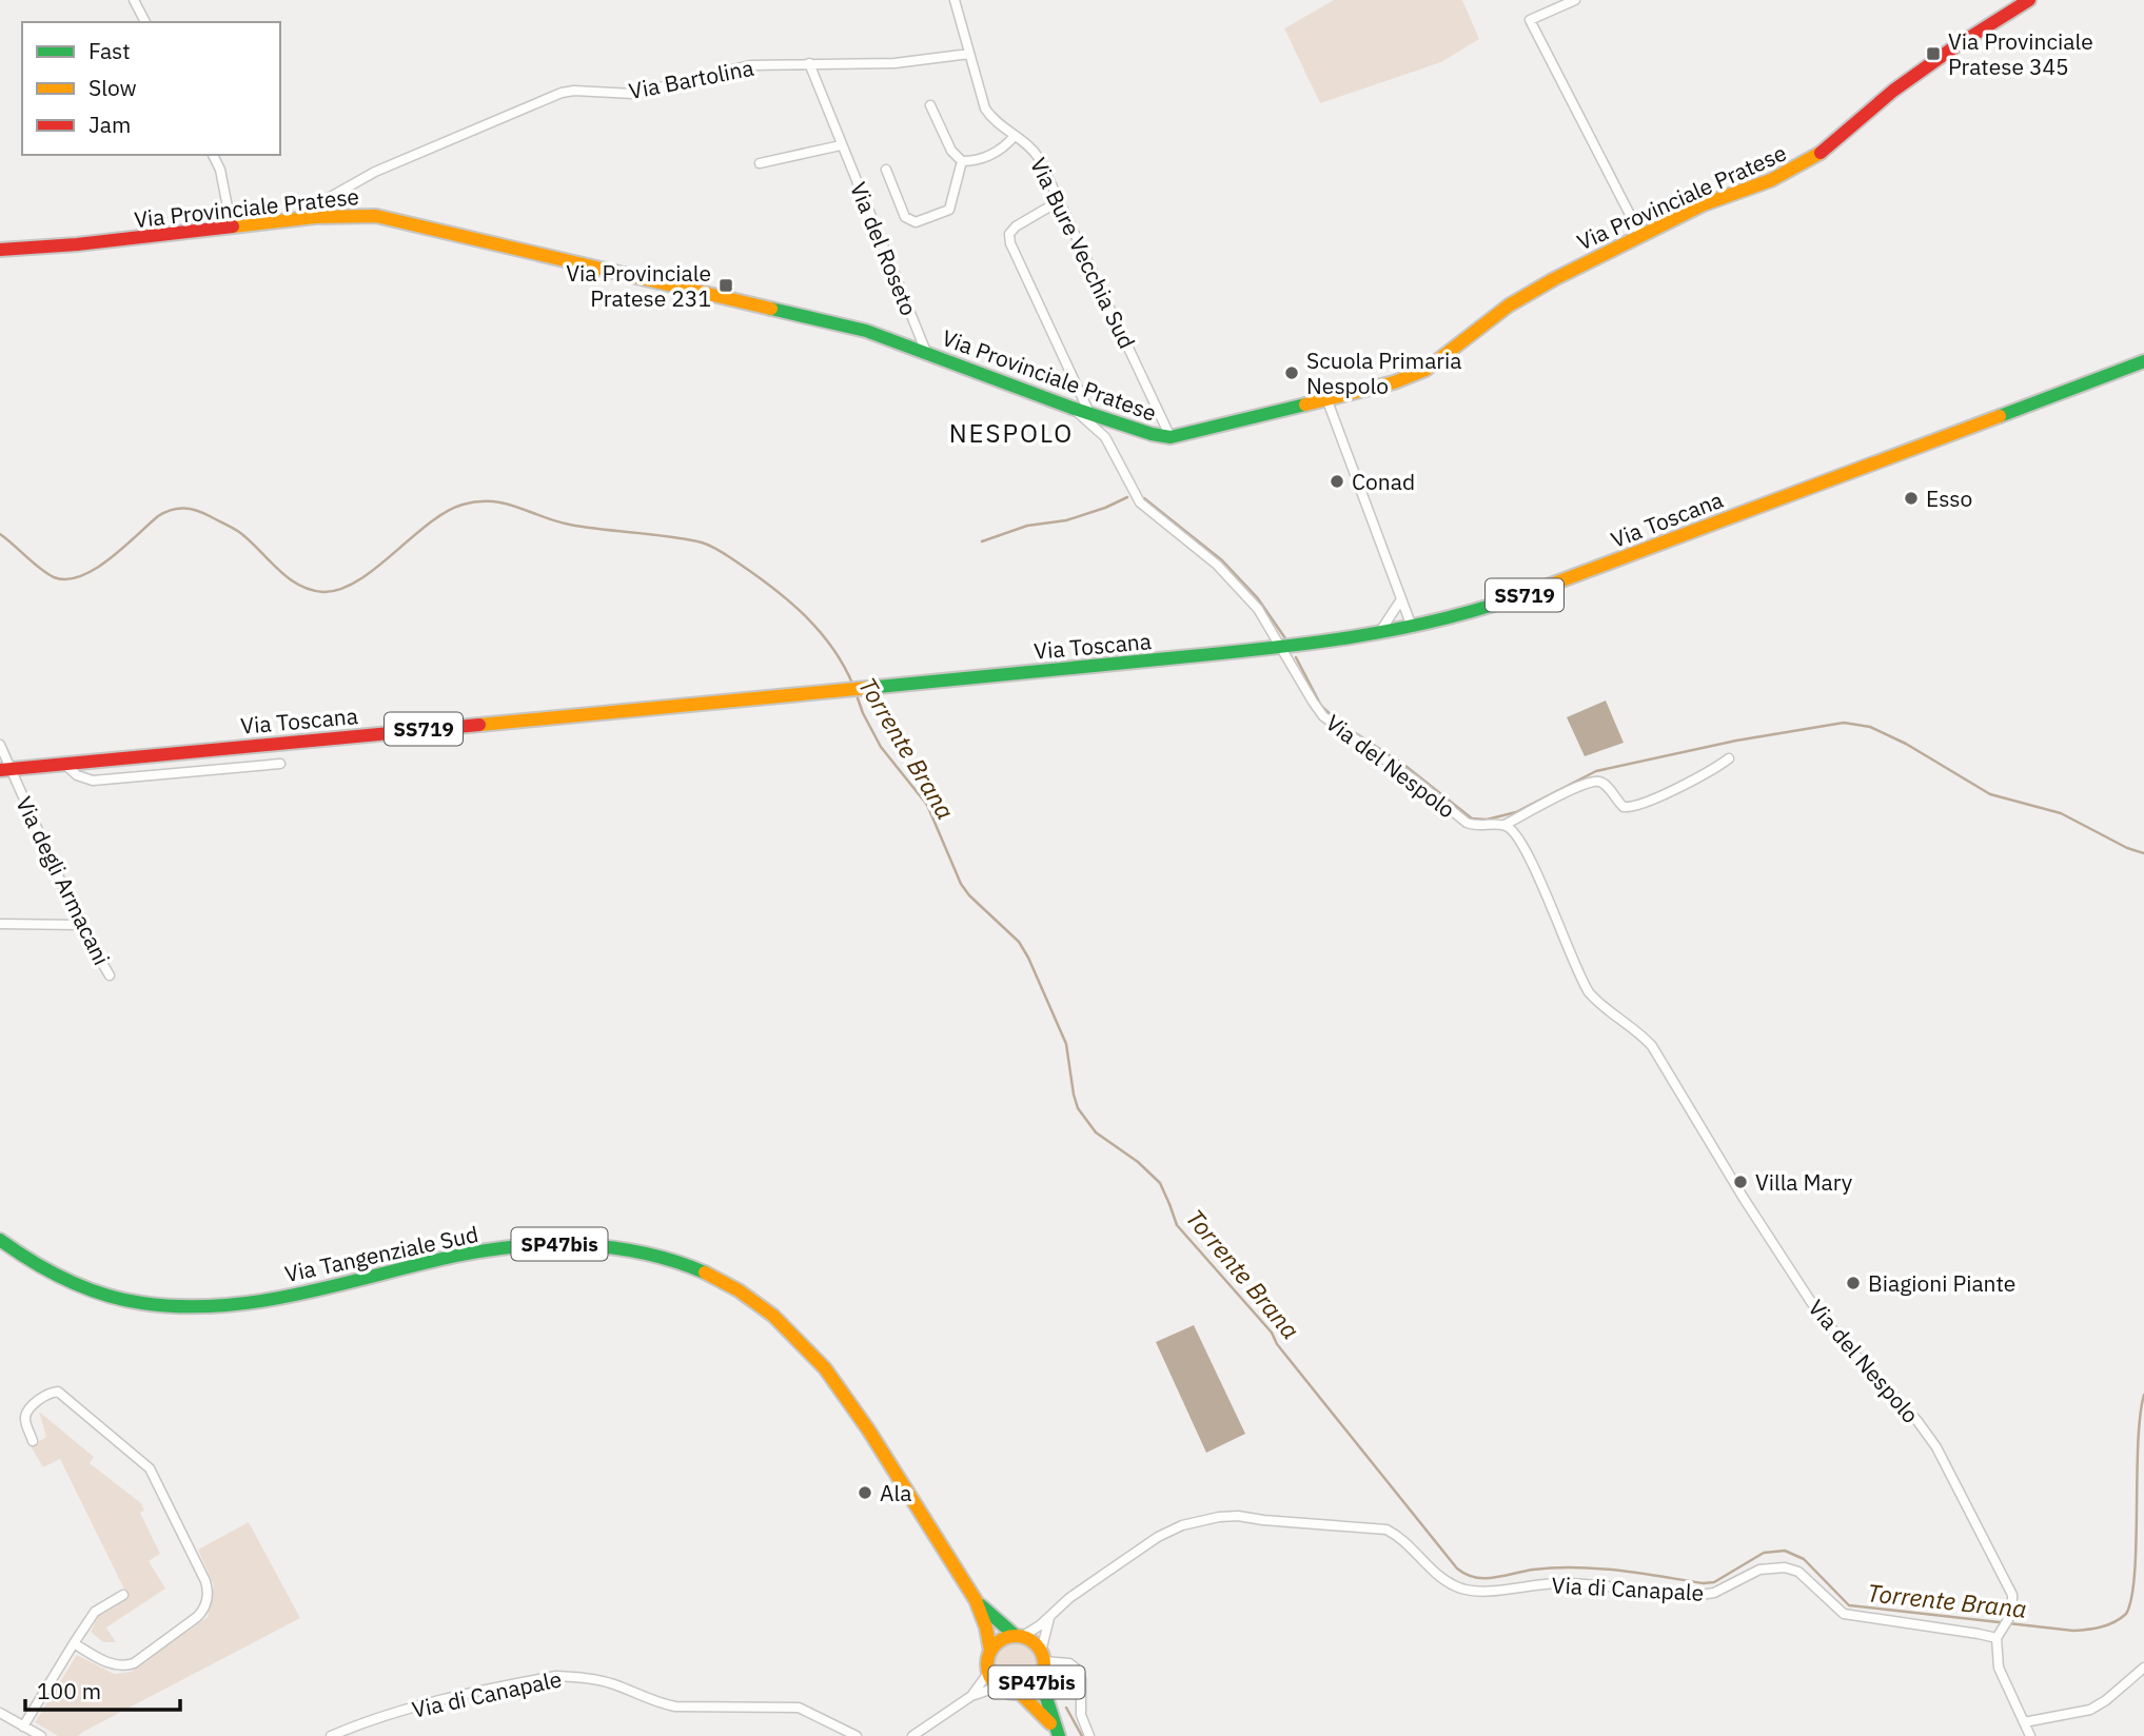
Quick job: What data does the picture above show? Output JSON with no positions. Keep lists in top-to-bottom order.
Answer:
{
  "streets": {
    "main road": [
      "Via Provinciale Pratese",
      "Via Toscana",
      "SS719",
      "SP47bis",
      "Via Tangenziale Sud"
    ],
    "street": [
      "Via Bartolina",
      "Via del Roseto",
      "Via Bure Vecchia Sud",
      "Via del Nespolo",
      "Via degli Armacani",
      "Via di Canapale"
    ]
  },
  "crossings": [
    ["Via Bartolina", "Via Provinciale Pratese"],
    ["Via Bartolina", "Via del Roseto"],
    ["Via Bartolina", "Via Bure Vecchia Sud"],
    ["Via Provinciale Pratese", "Via del Roseto"],
    ["Via Provinciale Pratese", "Via Bure Vecchia Sud"],
    ["Via Provinciale Pratese", "Via del Nespolo"],
    ["Via Toscana", "Via del Nespolo"],
    ["Via Toscana", "Via degli Armacani"],
    ["Via del Nespolo", "Via di Canapale"],
    ["SP47bis", "Via Tangenziale Sud"],
    ["SP47bis", "Via di Canapale"],
    ["Via Tangenziale Sud", "Via di Canapale"]
  ],
  "districts": ["NESPOLO"],
  "water": ["Torrente Brana"],
  "places": {
    "transit": ["Via Provinciale Pratese 345", "Via Provinciale Pratese 231"],
    "other": [
      "Scuola Primaria Nespolo",
      "Conad",
      "Esso",
      "Villa Mary",
      "Biagioni Piante",
      "Ala"
    ]
  },
  "legend": ["Fast", "Slow", "Jam"],
  "scale_bar": "100 m"
}
